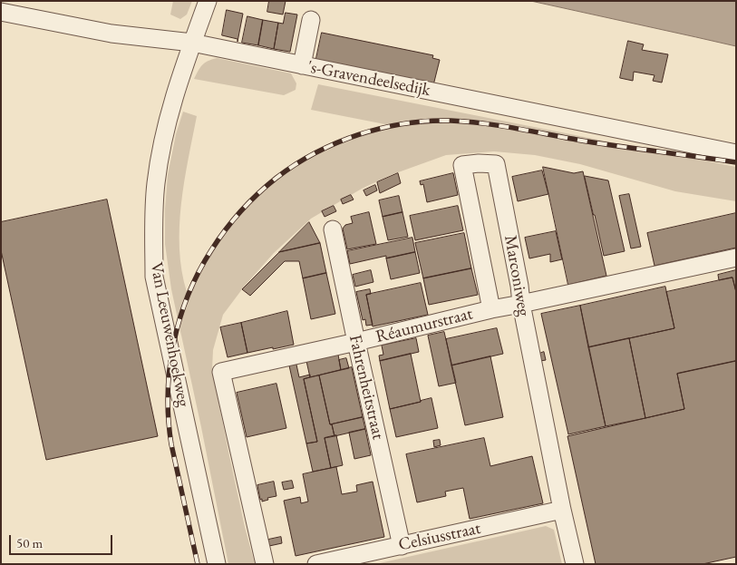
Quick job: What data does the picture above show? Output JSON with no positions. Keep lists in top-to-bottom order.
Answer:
{
  "streets": {
    "street": [
      "'s-Gravendeelsedijk",
      "Marconiweg",
      "Réaumurstraat",
      "Van Leeuwenhoekweg",
      "Fahrenheitstraat",
      "Celsiusstraat"
    ]
  },
  "crossings": [
    ["'s-Gravendeelsedijk", "Van Leeuwenhoekweg"],
    ["Marconiweg", "Réaumurstraat"],
    ["Marconiweg", "Celsiusstraat"],
    ["Réaumurstraat", "Fahrenheitstraat"],
    ["Fahrenheitstraat", "Celsiusstraat"]
  ],
  "scale_bar": "50 m"
}
